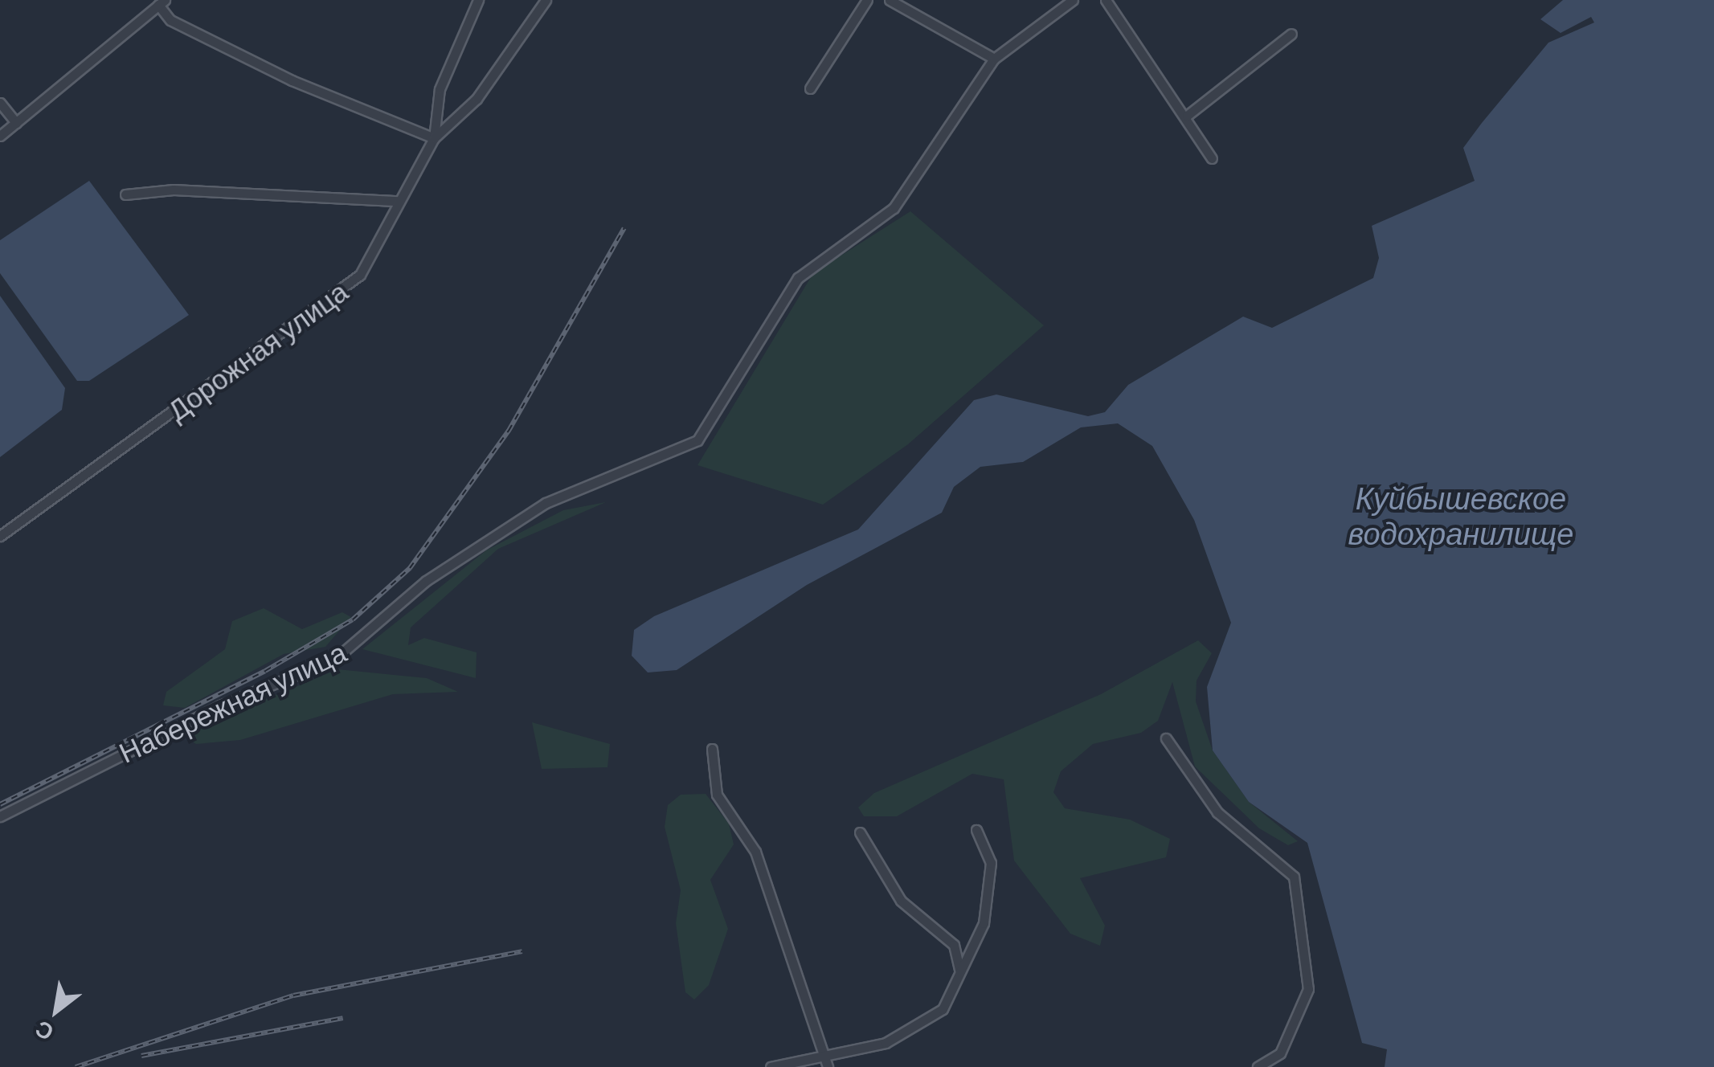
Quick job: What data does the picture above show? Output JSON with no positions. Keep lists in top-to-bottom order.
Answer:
{
  "streets": {
    "street": ["Дорожная улица", "Набережная улица"]
  },
  "water": ["Куйбышевское водохранилище"],
  "north": "bottom left"
}
